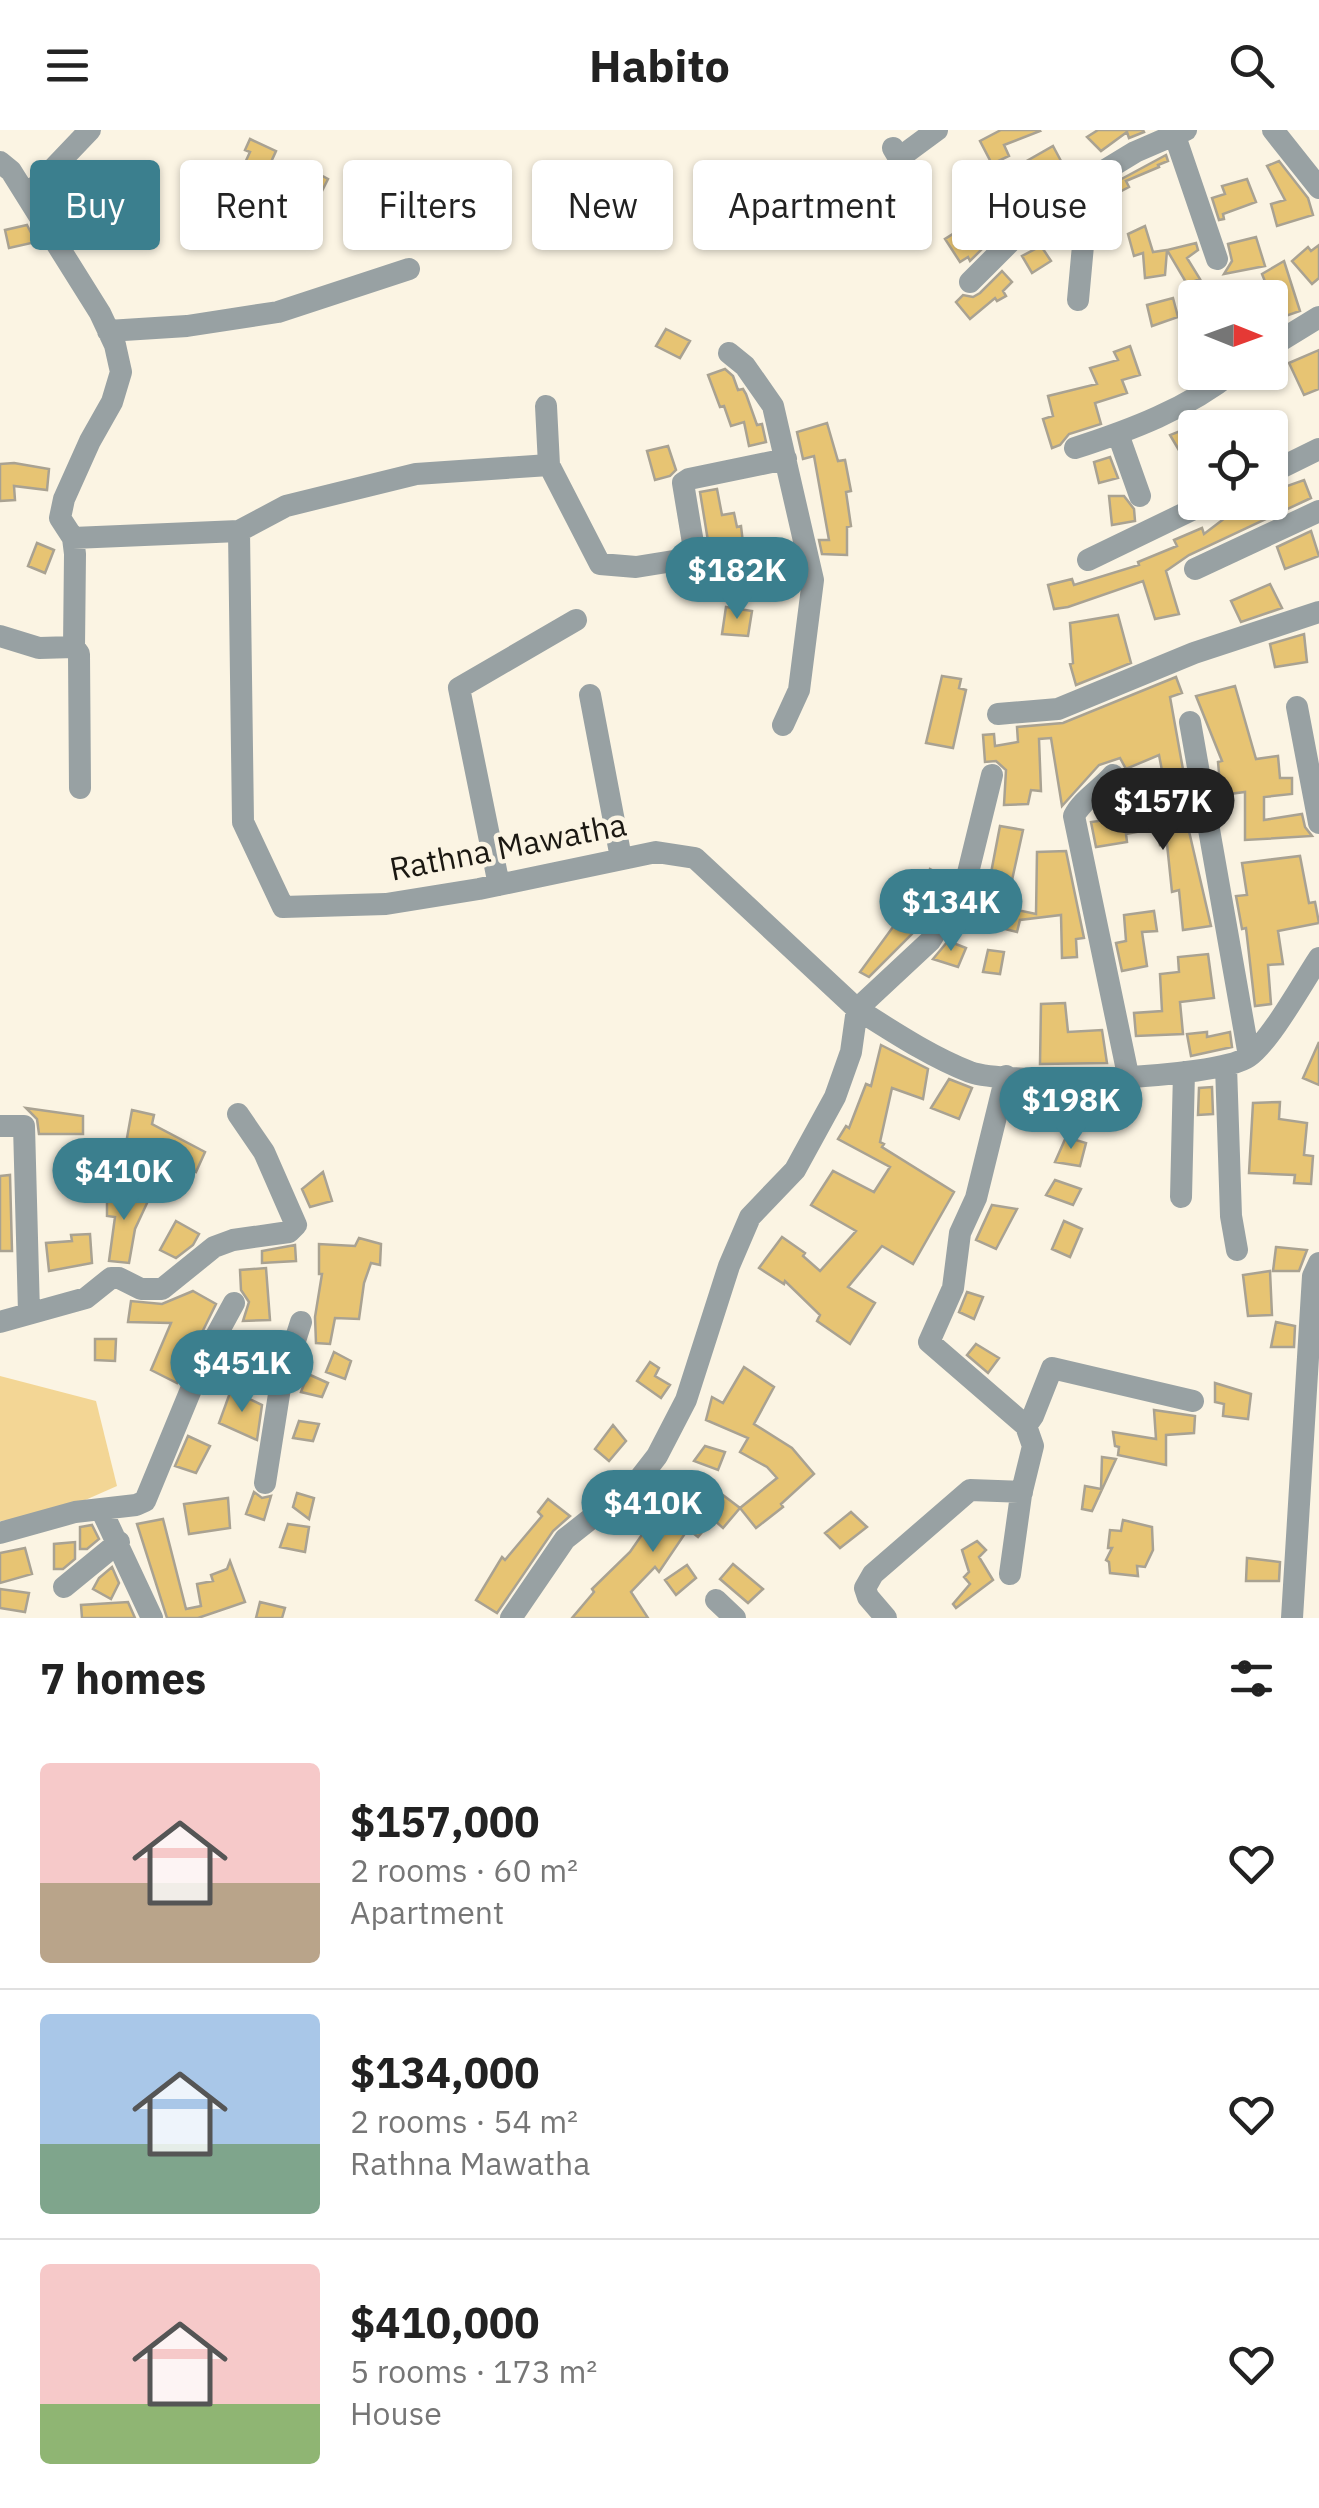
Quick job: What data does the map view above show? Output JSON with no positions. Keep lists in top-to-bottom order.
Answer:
{
  "streets": {
    "street": ["Rathna Mawatha"]
  },
  "north": "right",
  "page": {
    "header": "Habito",
    "chip": [
      "Buy",
      "Rent",
      "Filters",
      "New",
      "Apartment",
      "House"
    ],
    "price": [
      "$182K",
      "$157K",
      "$134K",
      "$198K",
      "$410K",
      "$451K",
      "$410K"
    ],
    "heading": "7 homes",
    "list": [
      {
        "name": "$157,000",
        "note": "2 rooms · 60 m² · Apartment"
      },
      {
        "name": "$134,000",
        "note": "2 rooms · 54 m² · Rathna Mawatha"
      },
      {
        "name": "$410,000",
        "note": "5 rooms · 173 m² · House"
      }
    ]
  }
}
